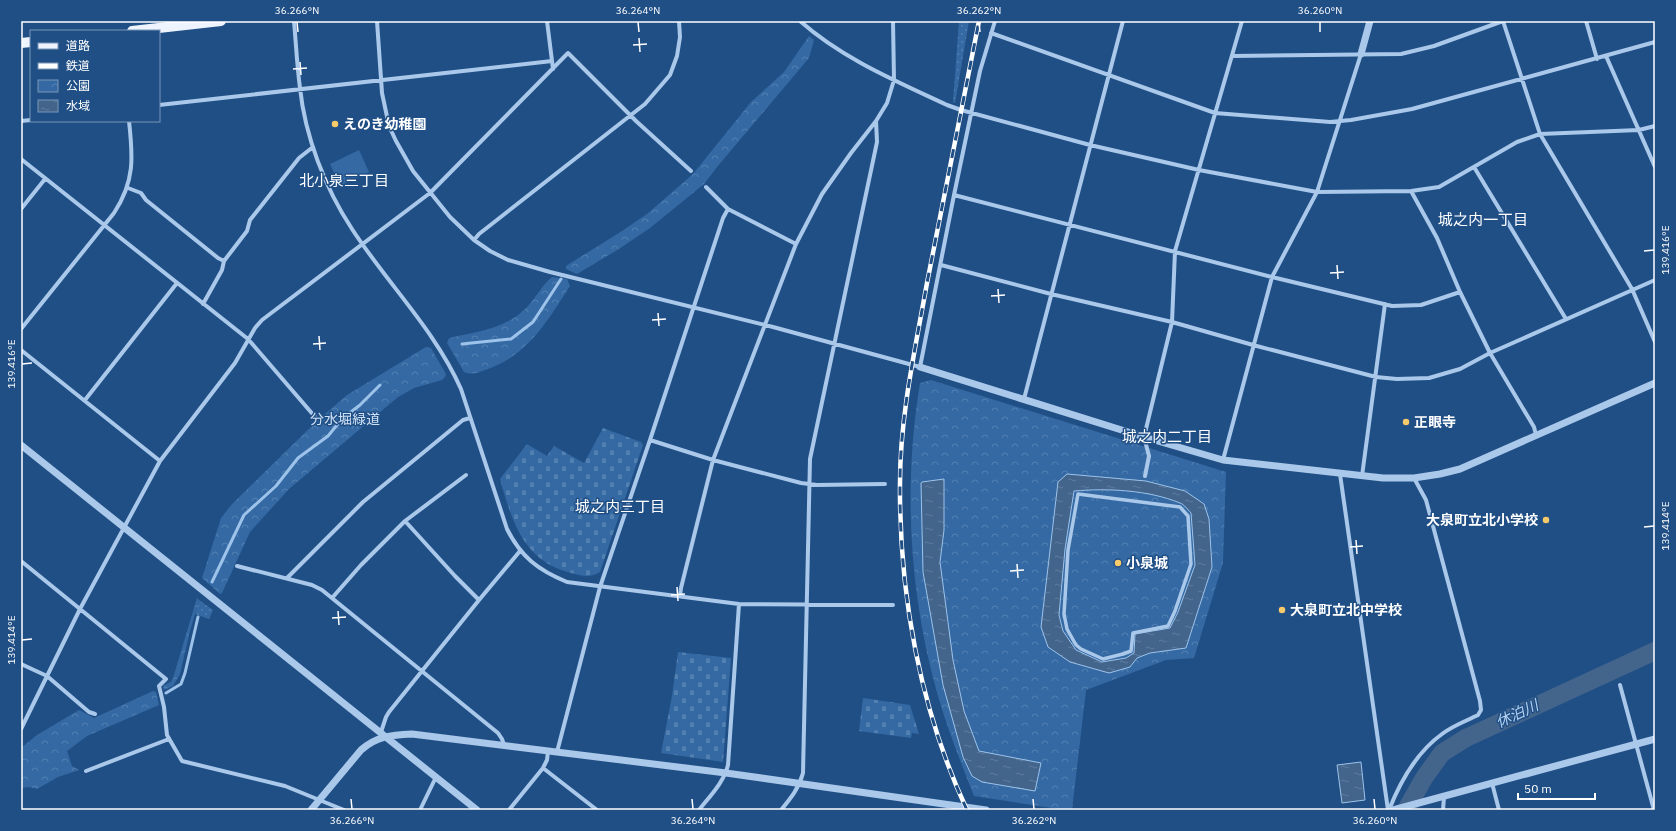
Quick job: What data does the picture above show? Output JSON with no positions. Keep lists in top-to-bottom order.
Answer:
{
  "districts": [
    "北小泉三丁目",
    "城之内一丁目",
    "城之内二丁目",
    "城之内三丁目"
  ],
  "water": ["休泊川"],
  "parks": ["分水堀緑道"],
  "places": [
    "えのき幼稚園",
    "正眼寺",
    "大泉町立北小学校",
    "小泉城",
    "大泉町立北中学校"
  ],
  "legend": [
    "道路",
    "鉄道",
    "公園",
    "水域"
  ],
  "scale_bar": "50 m",
  "coordinates": [
    "36.266°N",
    "36.264°N",
    "36.262°N",
    "36.260°N",
    "139.416°E",
    "139.414°E"
  ]
}
